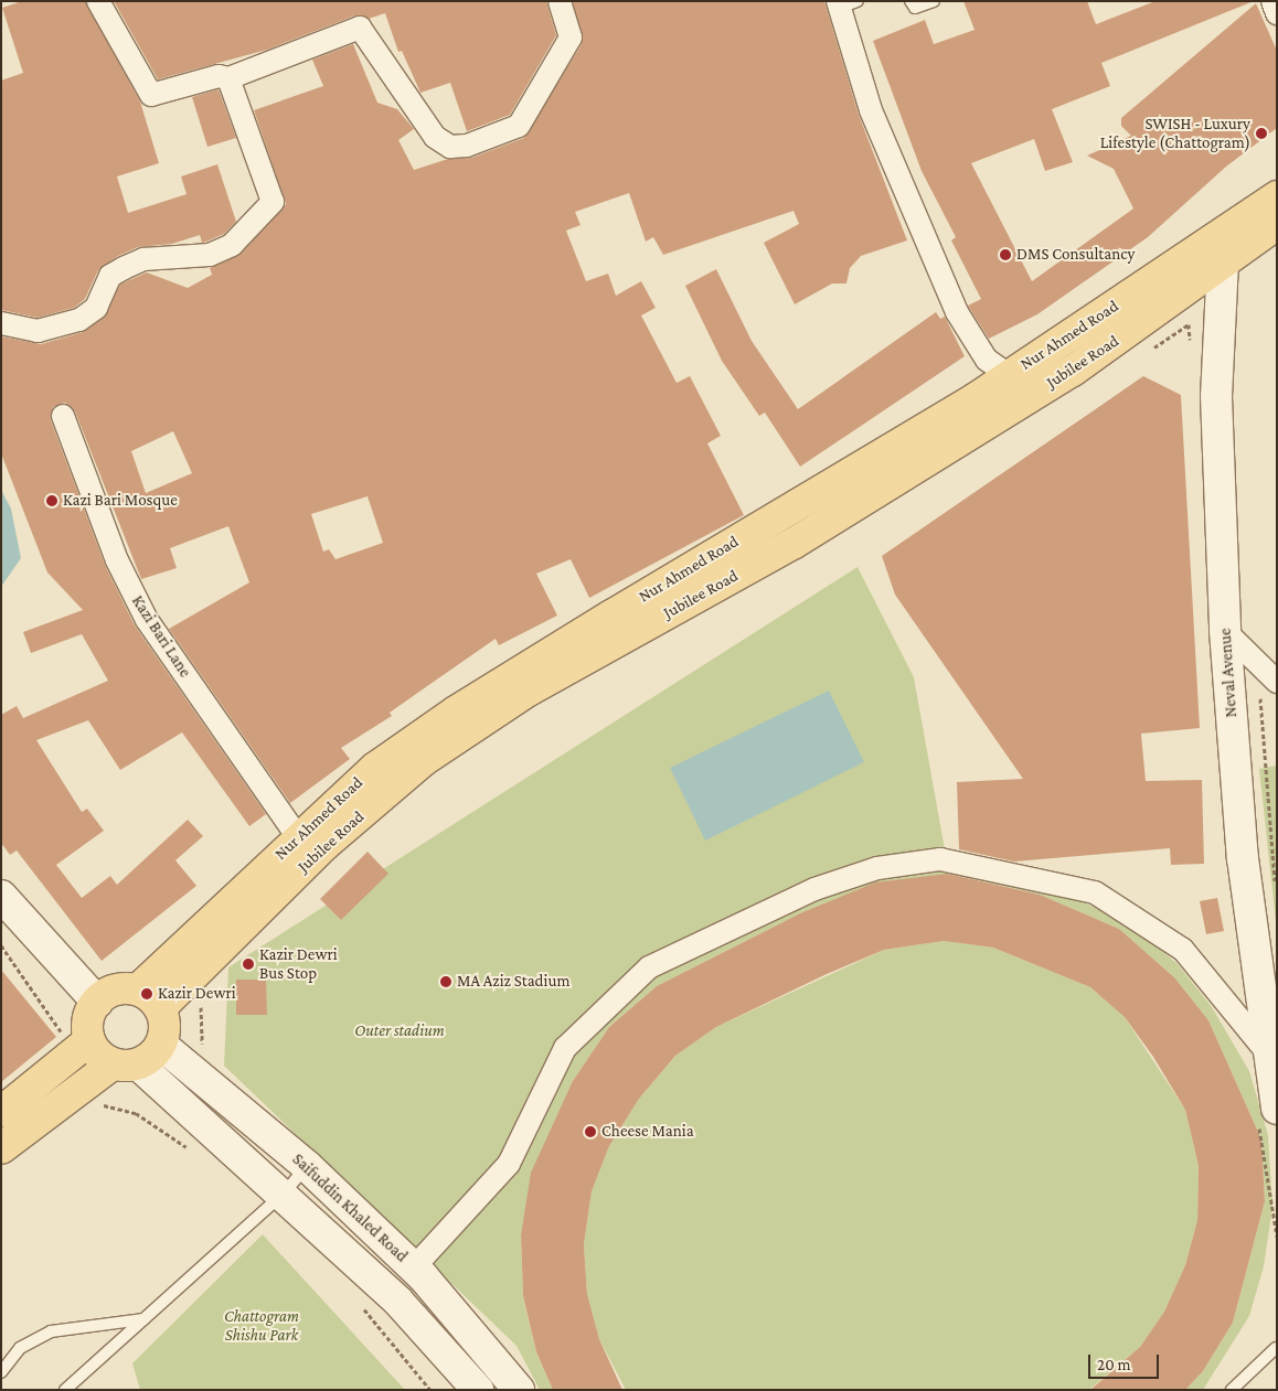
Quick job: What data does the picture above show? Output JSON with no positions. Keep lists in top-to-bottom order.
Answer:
{
  "streets": {
    "main road": [
      "Nur Ahmed Road",
      "Jubilee Road",
      "Neval Avenue",
      "Saifuddin Khaled Road"
    ],
    "street": ["Kazi Bari Lane"]
  },
  "crossings": [
    ["Nur Ahmed Road", "Jubilee Road"],
    ["Nur Ahmed Road", "Kazi Bari Lane"],
    ["Nur Ahmed Road", "Neval Avenue"],
    ["Nur Ahmed Road", "Saifuddin Khaled Road"],
    ["Jubilee Road", "Neval Avenue"],
    ["Jubilee Road", "Saifuddin Khaled Road"]
  ],
  "parks": ["Outer stadium", "Chattogram Shishu Park"],
  "places": [
    "SWISH - Luxury Lifestyle (Chattogram)",
    "DMS Consultancy",
    "Kazi Bari Mosque",
    "Kazir Dewri Bus Stop",
    "MA Aziz Stadium",
    "Kazir Dewri",
    "Cheese Mania"
  ],
  "scale_bar": "20 m"
}
